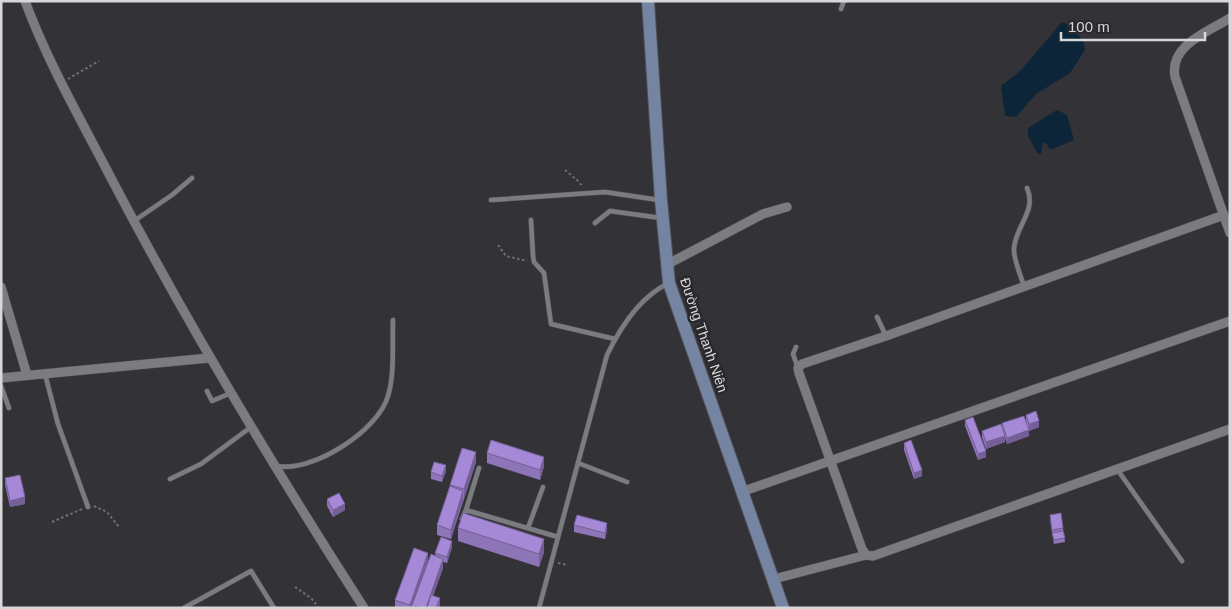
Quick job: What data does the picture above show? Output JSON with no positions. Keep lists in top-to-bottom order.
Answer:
{
  "streets": {
    "main road": ["Đường Thanh Niên"]
  },
  "scale_bar": "100 m"
}
